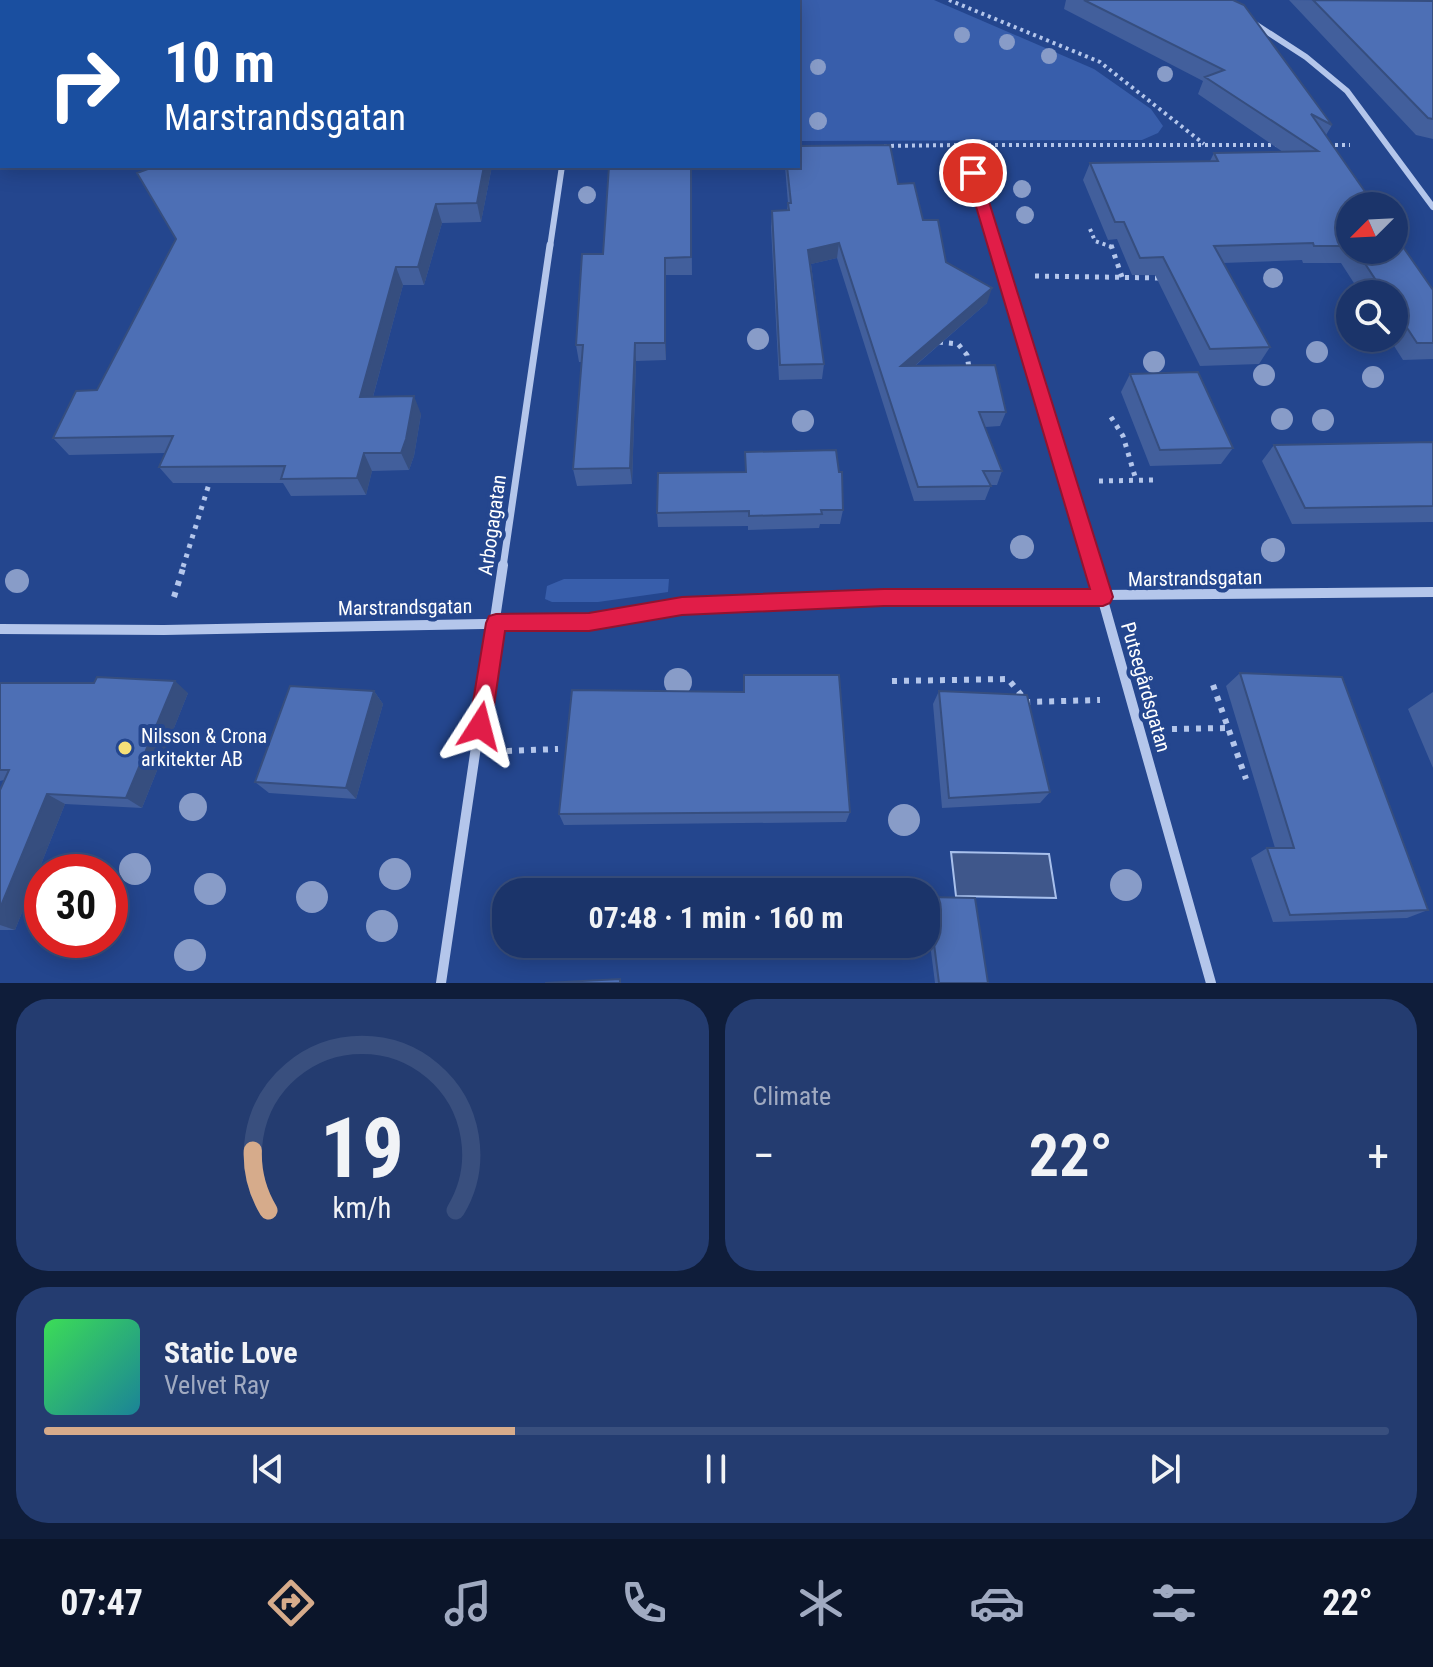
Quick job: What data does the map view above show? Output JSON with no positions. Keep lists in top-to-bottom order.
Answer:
{
  "streets": {
    "street": ["Arbogagatan", "Marstrandsgatan", "Putsegårdsgatan"]
  },
  "crossings": [
    ["Arbogagatan", "Marstrandsgatan"],
    ["Marstrandsgatan", "Putsegårdsgatan"]
  ],
  "places": ["Nilsson & Crona arkitekter AB"],
  "north": "bottom left",
  "page": {
    "turn": ["10 m", "Marstrandsgatan"],
    "limit": "30",
    "trip": "07:48 · 1 min · 160 m",
    "tile": "Climate",
    "heat": ["−", "22°", "+"],
    "song": ["Static Love", "Velvet Ray"],
    "tabs": ["07:47", "22°"],
    "gauge": ["19", "km/h"]
  }
}
